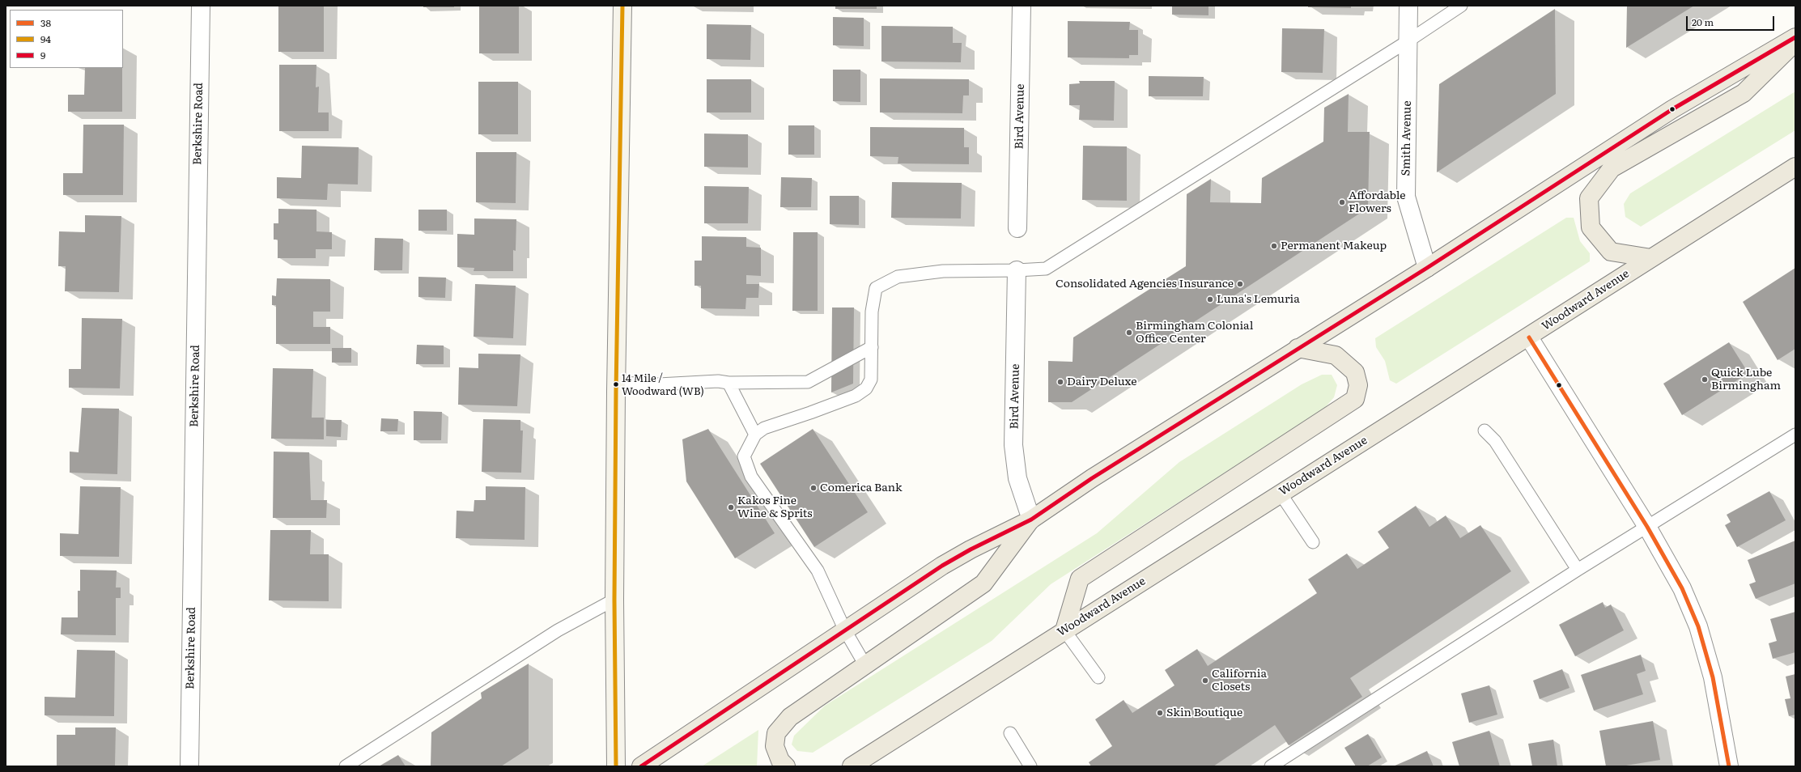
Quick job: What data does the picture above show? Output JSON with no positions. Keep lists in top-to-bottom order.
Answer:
{
  "streets": {
    "main road": ["Woodward Avenue"],
    "street": ["Bird Avenue", "Berkshire Road", "Smith Avenue"]
  },
  "places": [
    "Affordable Flowers",
    "Permanent Makeup",
    "Consolidated Agencies Insurance",
    "Luna's Lemuria",
    "Birmingham Colonial Office Center",
    "Quick Lube Birmingham",
    "Dairy Deluxe",
    "14 Mile / Woodward (WB)",
    "Comerica Bank",
    "Kakos Fine Wine & Sprits",
    "California Closets",
    "Skin Boutique"
  ],
  "lines": ["transit line 94", "transit line 9", "transit line 38"],
  "legend": ["38", "94", "9"],
  "scale_bar": "20 m"
}
